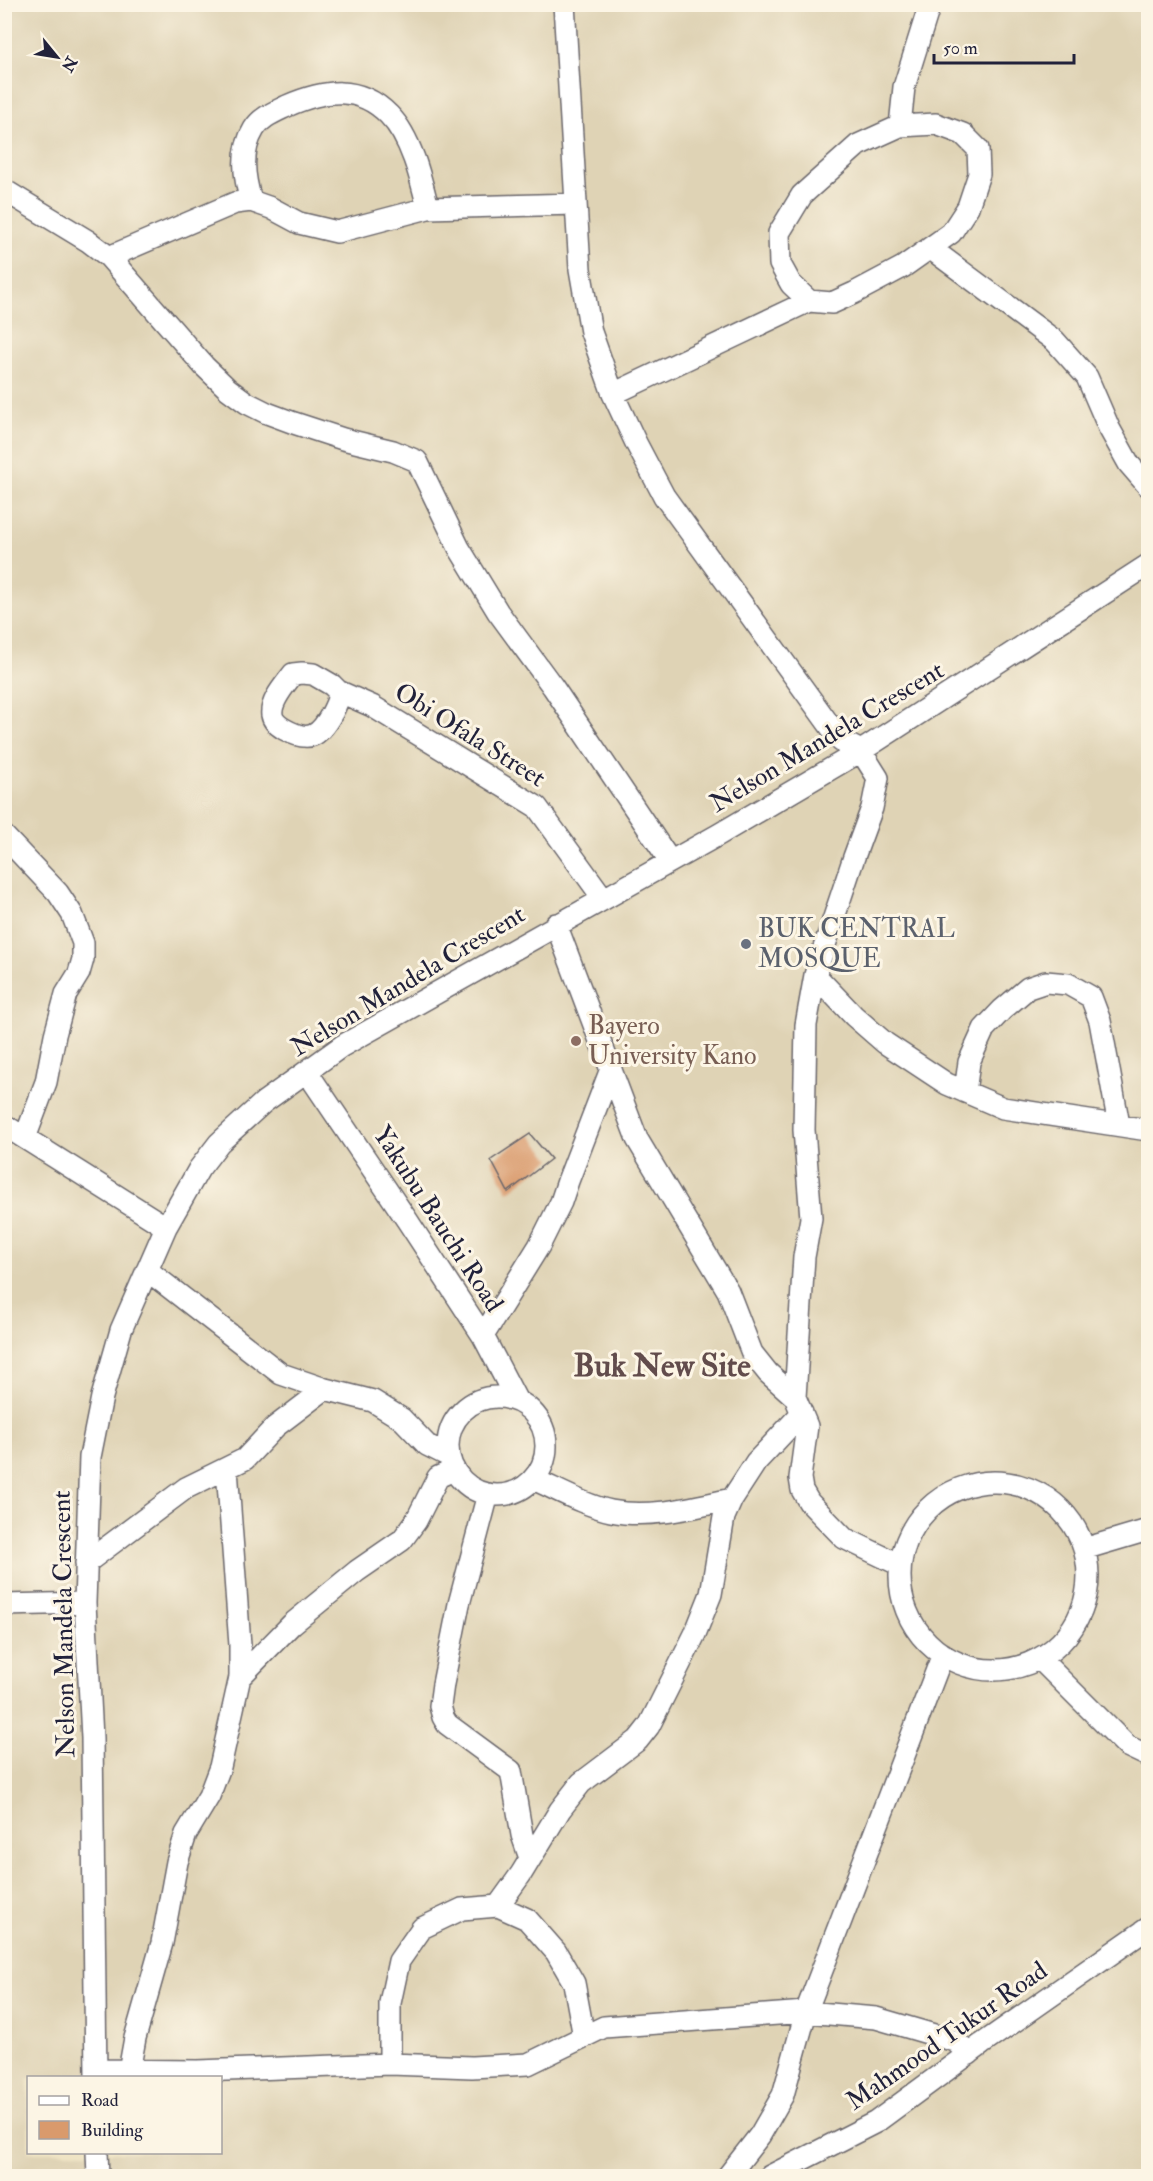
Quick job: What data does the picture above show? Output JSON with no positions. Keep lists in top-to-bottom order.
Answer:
{
  "streets": {
    "street": [
      "Obi Ofala Street",
      "Nelson Mandela Crescent",
      "Yakubu Bauchi Road",
      "Mahmood Tukur Road"
    ]
  },
  "crossings": [
    ["Obi Ofala Street", "Nelson Mandela Crescent"],
    ["Nelson Mandela Crescent", "Yakubu Bauchi Road"]
  ],
  "districts": ["Buk New Site"],
  "places": ["BUK CENTRAL MOSQUE", "Bayero University Kano"],
  "legend": ["Road", "Building"],
  "scale_bar": "50 m",
  "north": "bottom right"
}
